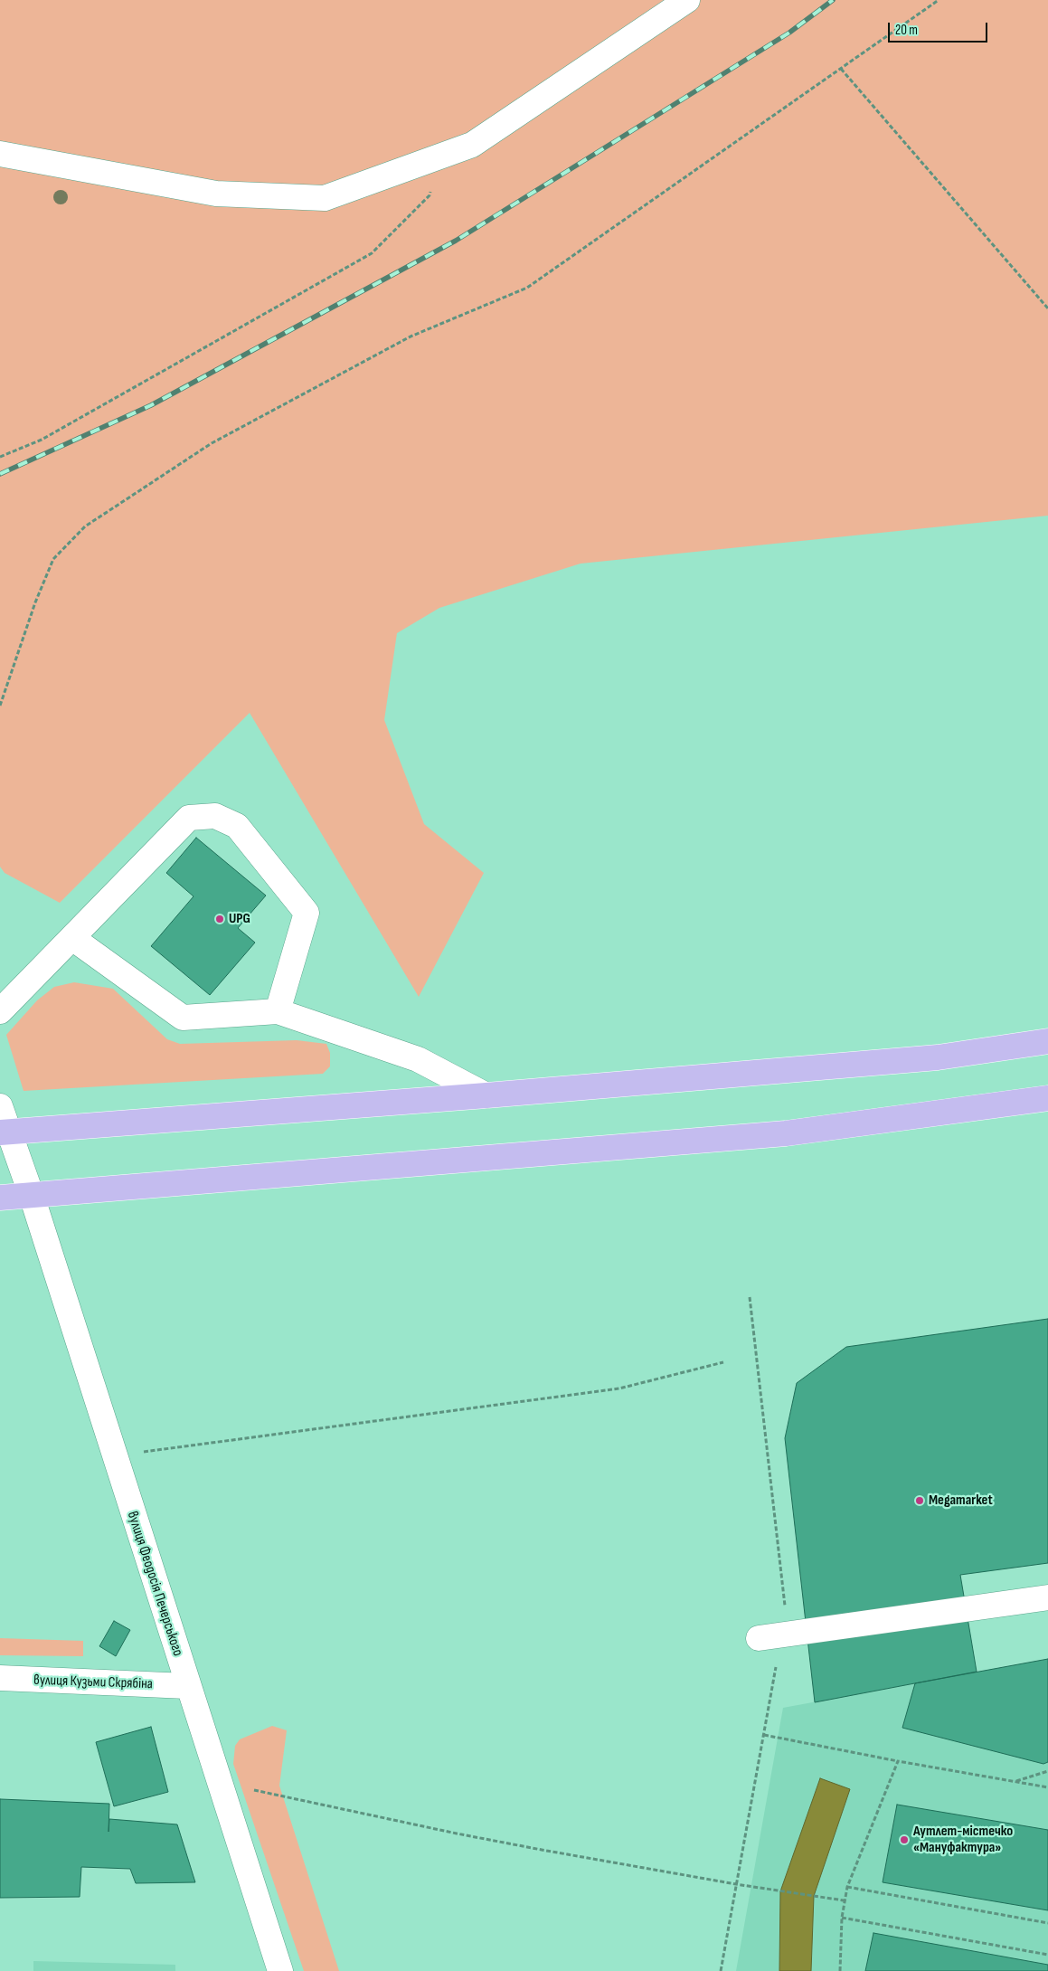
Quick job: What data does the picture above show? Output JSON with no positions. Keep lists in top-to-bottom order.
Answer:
{
  "streets": {
    "street": ["вулиця Феодосія Печерського", "вулиця Кузьми Скрябіна"]
  },
  "crossings": [
    ["вулиця Феодосія Печерського", "вулиця Кузьми Скрябіна"]
  ],
  "places": ["UPG", "Megamarket", "Аутлет-містечко «Мануфактура»"],
  "scale_bar": "20 m"
}
